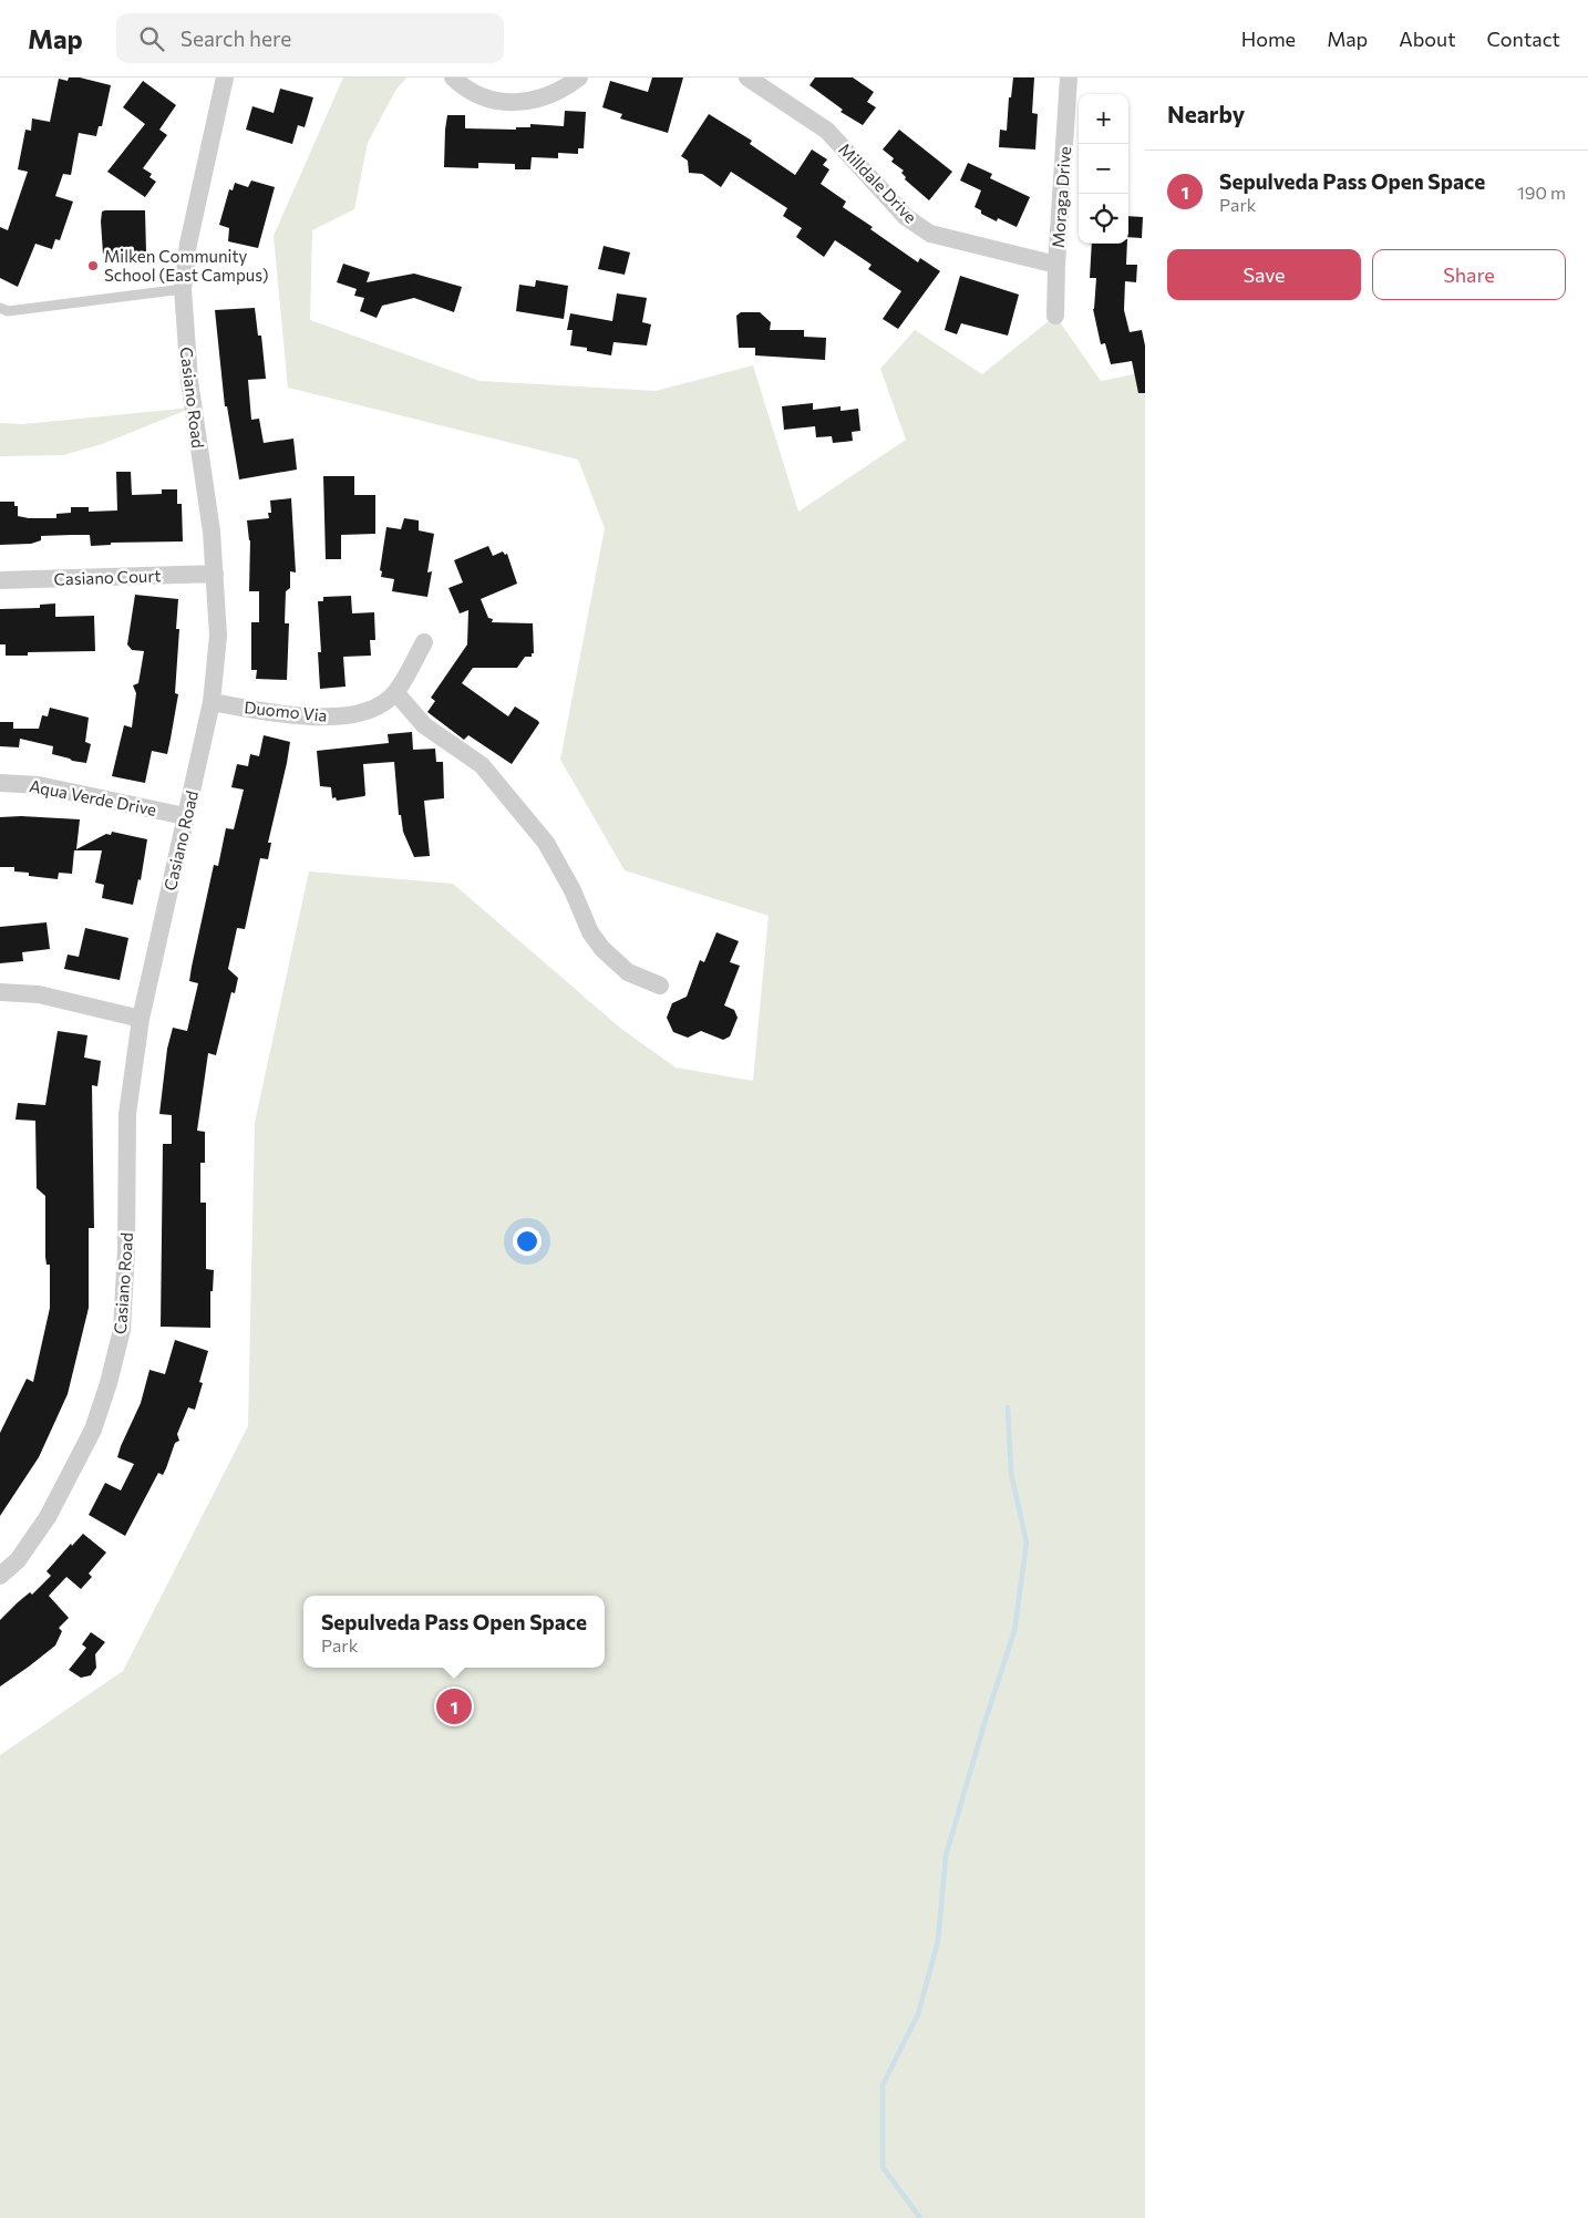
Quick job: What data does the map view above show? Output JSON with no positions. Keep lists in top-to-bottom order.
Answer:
{
  "streets": {
    "street": [
      "Milldale Drive",
      "Moraga Drive",
      "Casiano Road",
      "Casiano Court",
      "Duomo Via",
      "Aqua Verde Drive"
    ]
  },
  "crossings": [
    ["Milldale Drive", "Moraga Drive"],
    ["Casiano Road", "Casiano Court"],
    ["Casiano Road", "Duomo Via"],
    ["Casiano Road", "Aqua Verde Drive"]
  ],
  "places": ["Milken Community School (East Campus)"],
  "page": {
    "header": "Map",
    "search": "Search here",
    "nav": [
      "Home",
      "Map",
      "About",
      "Contact"
    ],
    "heading": "Nearby",
    "map_buttons": ["+", "−"],
    "list": [
      {
        "mark": "1",
        "name": "Sepulveda Pass Open Space",
        "note": "Park",
        "value": "190 m"
      }
    ],
    "buttons": ["Save", "Share"],
    "popup": ["Sepulveda Pass Open Space", "Park"],
    "pins": "1"
  }
}
